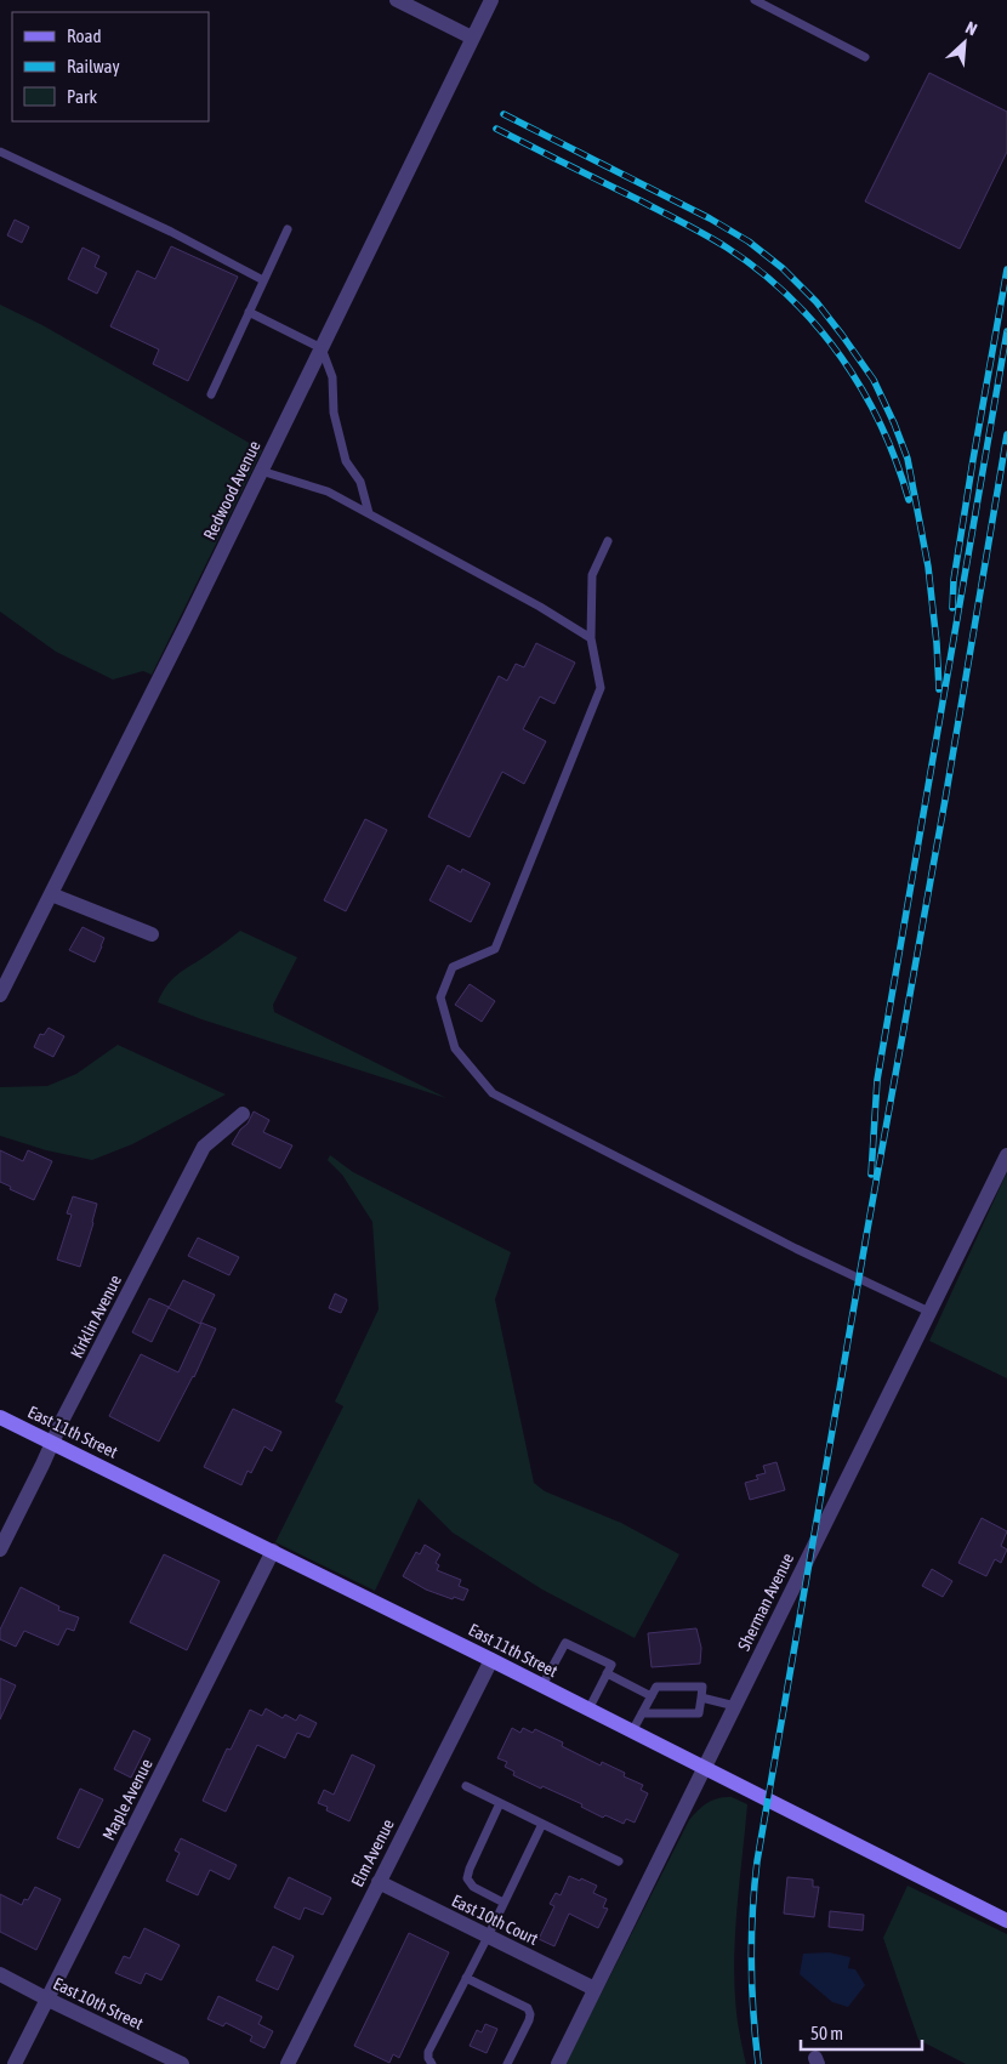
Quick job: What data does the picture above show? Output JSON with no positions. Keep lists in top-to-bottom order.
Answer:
{
  "streets": {
    "main road": ["East 11th Street"],
    "street": [
      "Redwood Avenue",
      "Kirklin Avenue",
      "Sherman Avenue",
      "Maple Avenue",
      "Elm Avenue",
      "East 10th Court",
      "East 10th Street"
    ]
  },
  "crossings": [
    ["Kirklin Avenue", "East 11th Street"],
    ["East 11th Street", "Sherman Avenue"],
    ["East 11th Street", "Maple Avenue"],
    ["East 11th Street", "Elm Avenue"],
    ["Sherman Avenue", "East 10th Court"],
    ["Maple Avenue", "East 10th Street"],
    ["Elm Avenue", "East 10th Court"]
  ],
  "legend": ["Road", "Railway", "Park"],
  "scale_bar": "50 m",
  "north": "top right"
}
